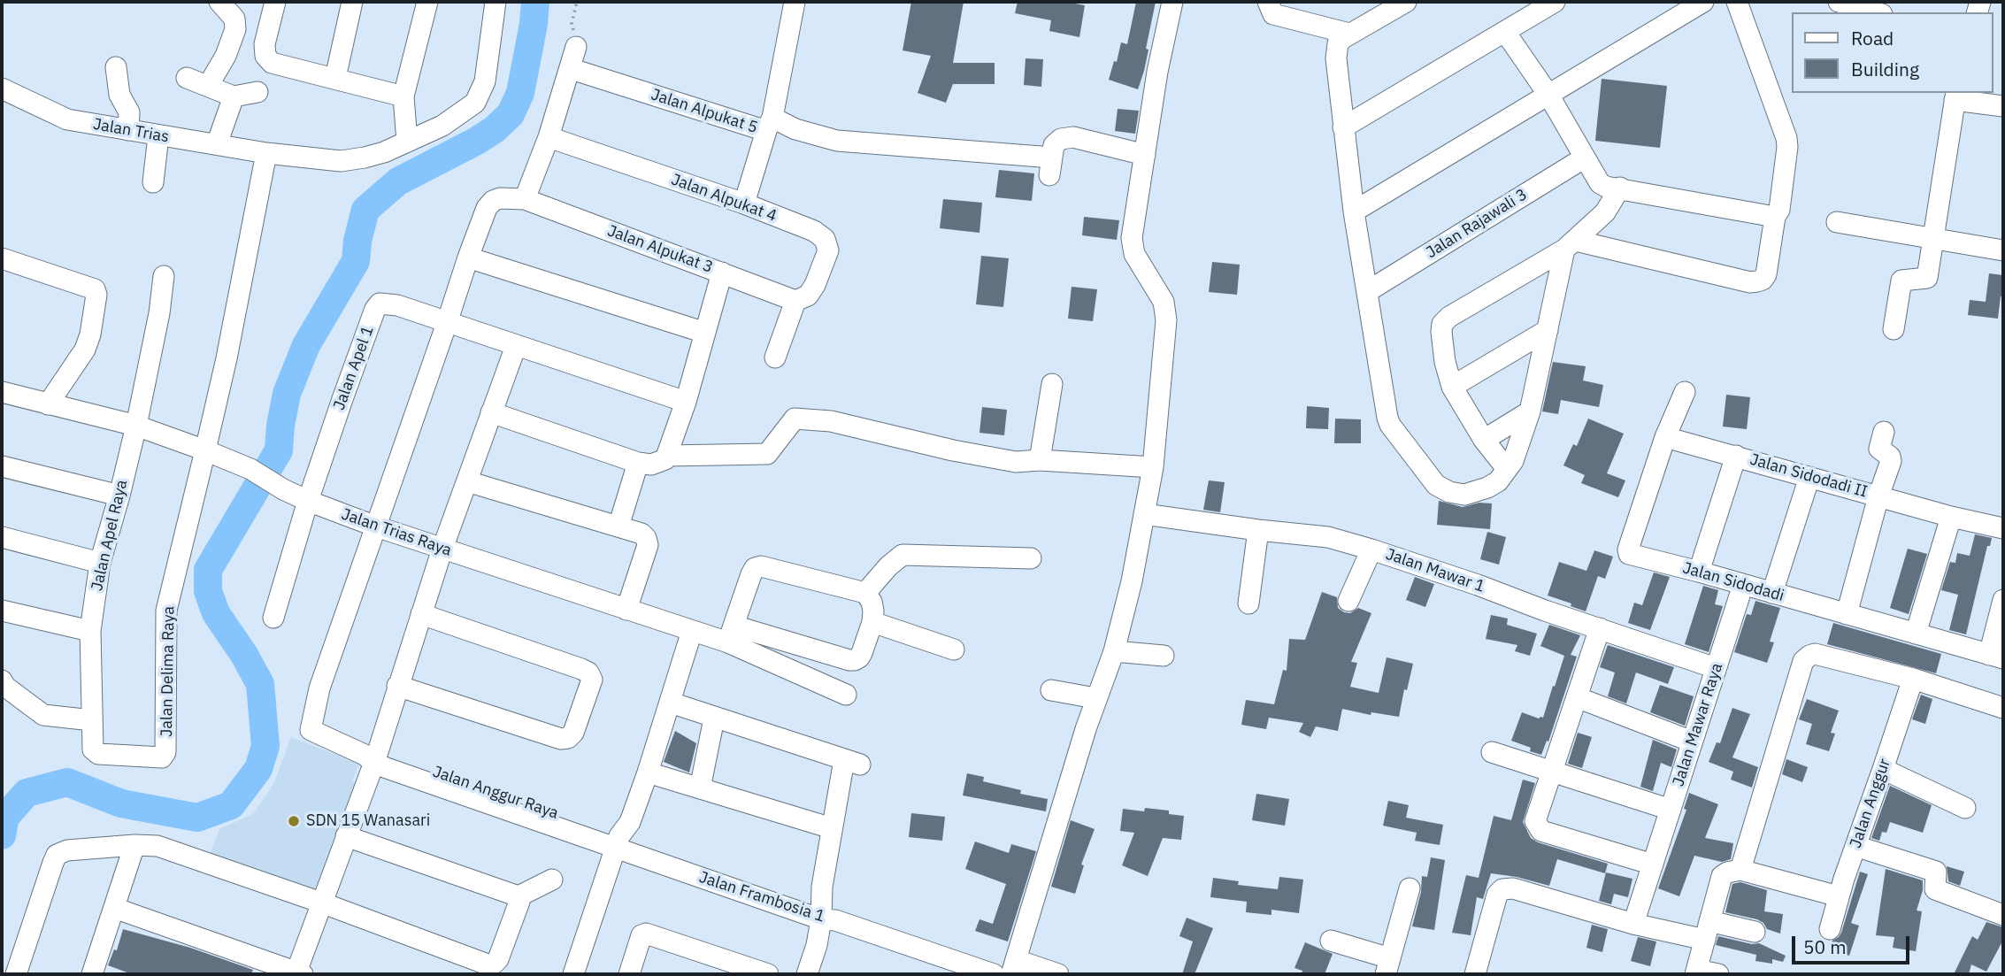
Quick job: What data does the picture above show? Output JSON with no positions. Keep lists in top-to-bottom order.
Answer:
{
  "streets": {
    "street": [
      "Jalan Alpukat 5",
      "Jalan Trias",
      "Jalan Alpukat 4",
      "Jalan Rajawali 3",
      "Jalan Alpukat 3",
      "Jalan Apel 1",
      "Jalan Sidodadi II",
      "Jalan Trias Raya",
      "Jalan Apel Raya",
      "Jalan Mawar 1",
      "Jalan Sidodadi",
      "Jalan Delima Raya",
      "Jalan Mawar Raya",
      "Jalan Anggur Raya",
      "Jalan Anggur",
      "Jalan Frambosia 1"
    ]
  },
  "crossings": [
    ["Jalan Alpukat 5", "Jalan Alpukat 4"],
    ["Jalan Alpukat 4", "Jalan Alpukat 3"],
    ["Jalan Apel 1", "Jalan Trias Raya"],
    ["Jalan Sidodadi II", "Jalan Sidodadi"],
    ["Jalan Trias Raya", "Jalan Apel Raya"],
    ["Jalan Trias Raya", "Jalan Delima Raya"],
    ["Jalan Trias Raya", "Jalan Anggur Raya"],
    ["Jalan Apel Raya", "Jalan Delima Raya"],
    ["Jalan Mawar 1", "Jalan Mawar Raya"],
    ["Jalan Sidodadi", "Jalan Mawar Raya"],
    ["Jalan Anggur Raya", "Jalan Frambosia 1"]
  ],
  "places": ["SDN 15 Wanasari"],
  "legend": ["Road", "Building"],
  "scale_bar": "50 m"
}
